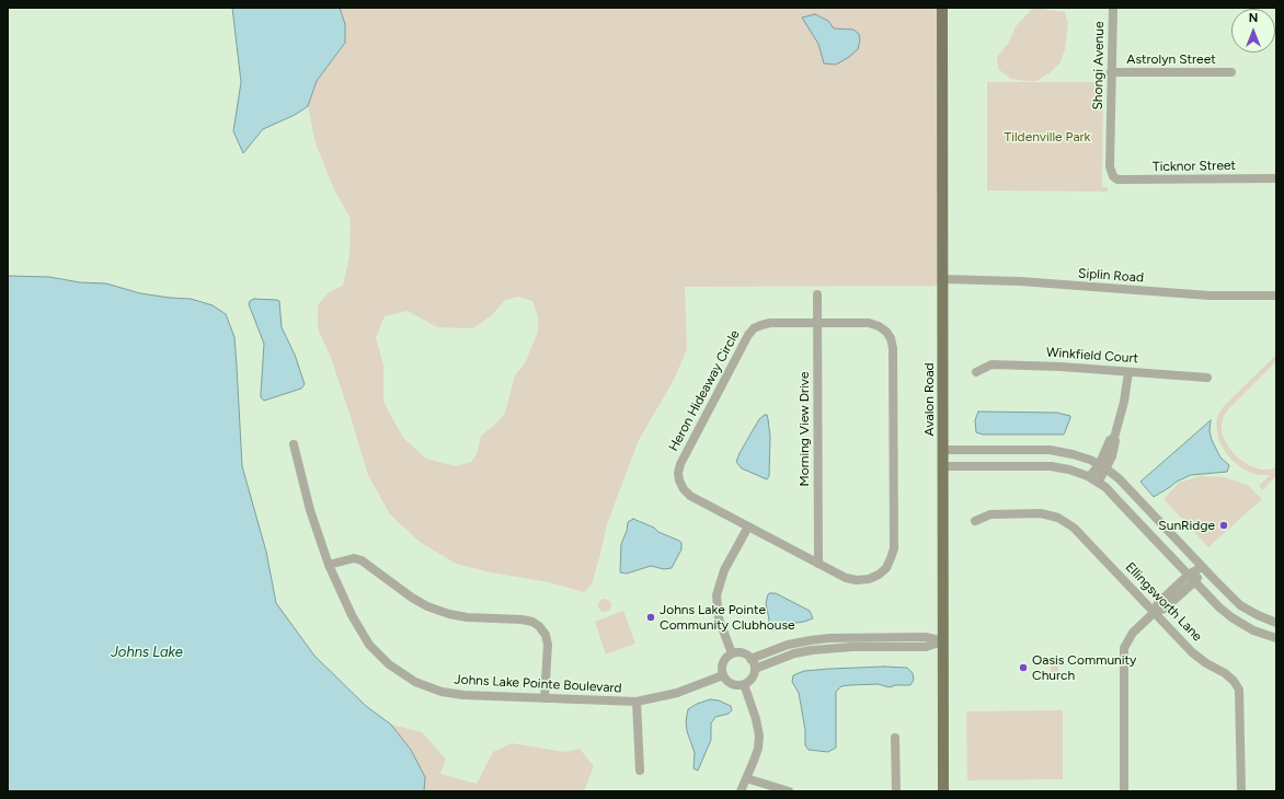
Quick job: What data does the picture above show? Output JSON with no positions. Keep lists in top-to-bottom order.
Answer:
{
  "streets": {
    "main road": ["Avalon Road"],
    "street": [
      "Astrolyn Street",
      "Shongi Avenue",
      "Ticknor Street",
      "Siplin Road",
      "Winkfield Court",
      "Heron Hideaway Circle",
      "Morning View Drive",
      "Ellingsworth Lane",
      "Johns Lake Pointe Boulevard"
    ]
  },
  "crossings": [
    ["Astrolyn Street", "Shongi Avenue"],
    ["Shongi Avenue", "Ticknor Street"],
    ["Siplin Road", "Avalon Road"],
    ["Heron Hideaway Circle", "Morning View Drive"]
  ],
  "water": ["Johns Lake"],
  "parks": ["Tildenville Park"],
  "places": ["SunRidge", "Johns Lake Pointe Community Clubhouse", "Oasis Community Church"],
  "north": "top"
}
